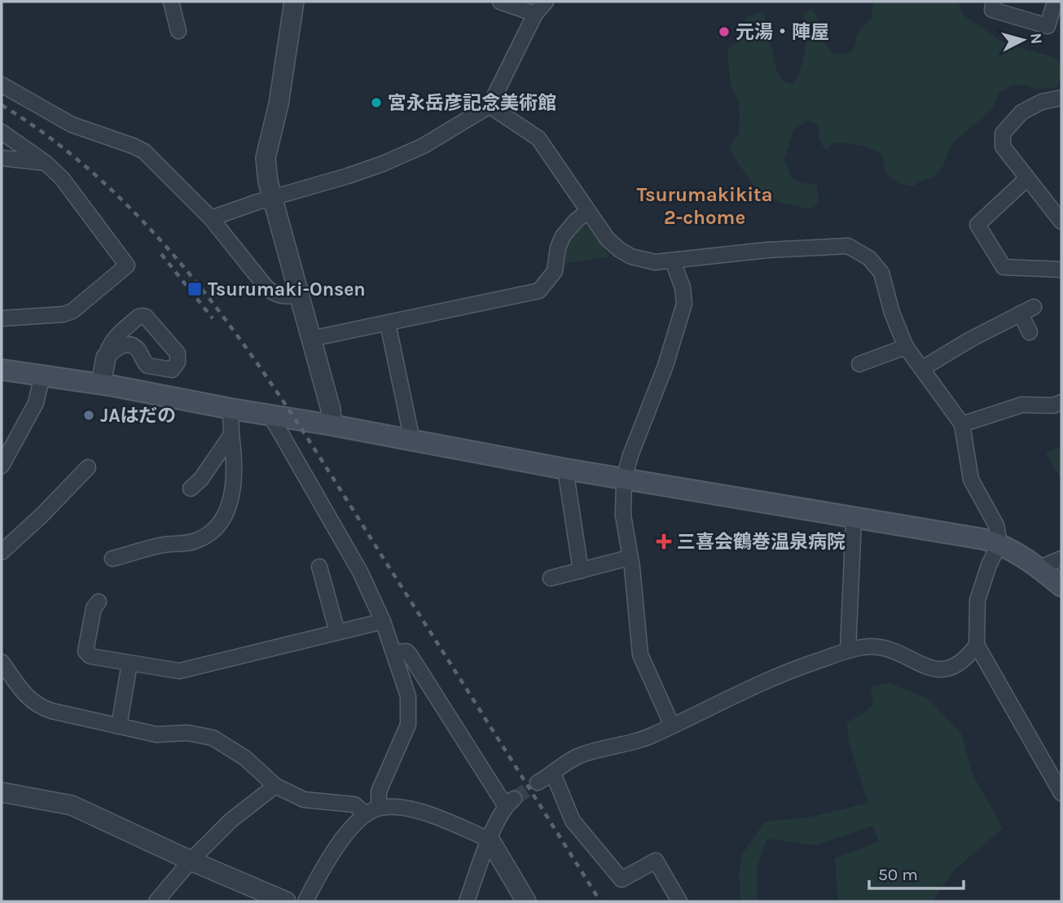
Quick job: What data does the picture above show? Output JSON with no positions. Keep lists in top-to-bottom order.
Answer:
{
  "districts": ["Tsurumakikita 2-chome"],
  "places": {
    "other": ["元湯・陣屋", "宮永岳彦記念美術館", "JAはだの"],
    "transit": ["Tsurumaki-Onsen"],
    "health": ["三喜会鶴巻温泉病院"]
  },
  "scale_bar": "50 m",
  "north": "right"
}
